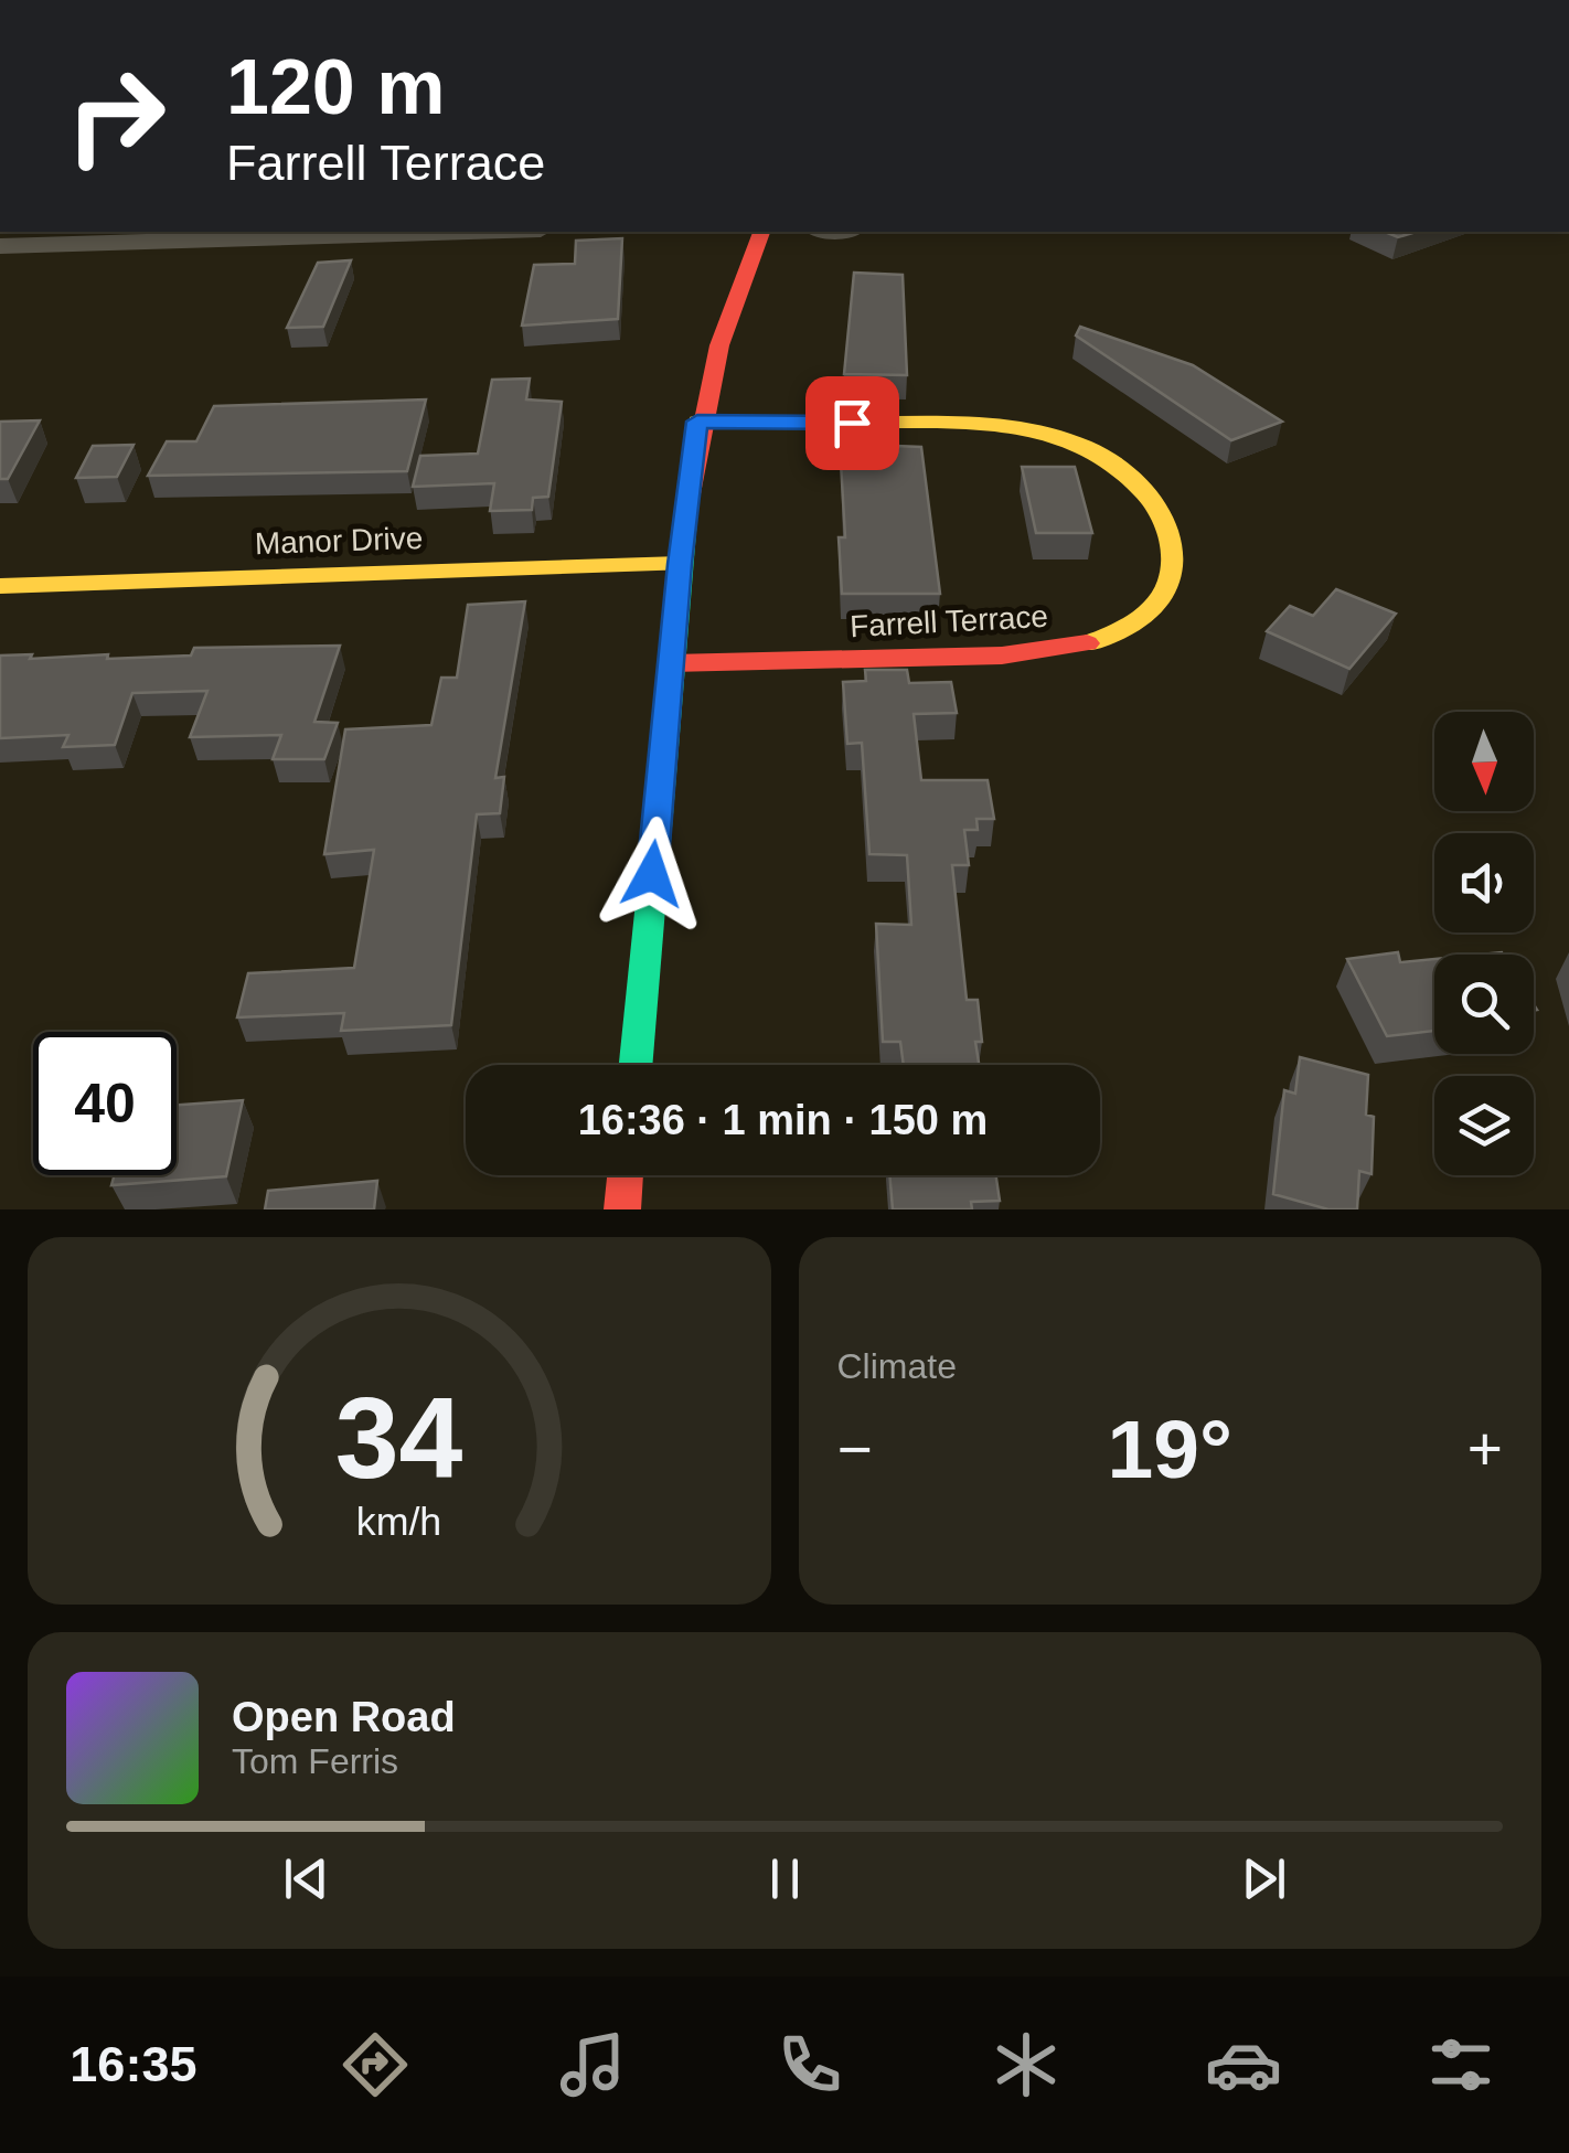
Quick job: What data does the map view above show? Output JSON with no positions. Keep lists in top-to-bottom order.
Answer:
{
  "streets": {
    "street": ["Manor Drive", "Farrell Terrace"]
  },
  "north": "bottom",
  "page": {
    "turn": ["120 m", "Farrell Terrace"],
    "limit": "40",
    "trip": "16:36 · 1 min · 150 m",
    "tile": "Climate",
    "heat": ["−", "19°", "+"],
    "song": ["Open Road", "Tom Ferris"],
    "tabs": "16:35",
    "gauge": ["34", "km/h"]
  }
}
